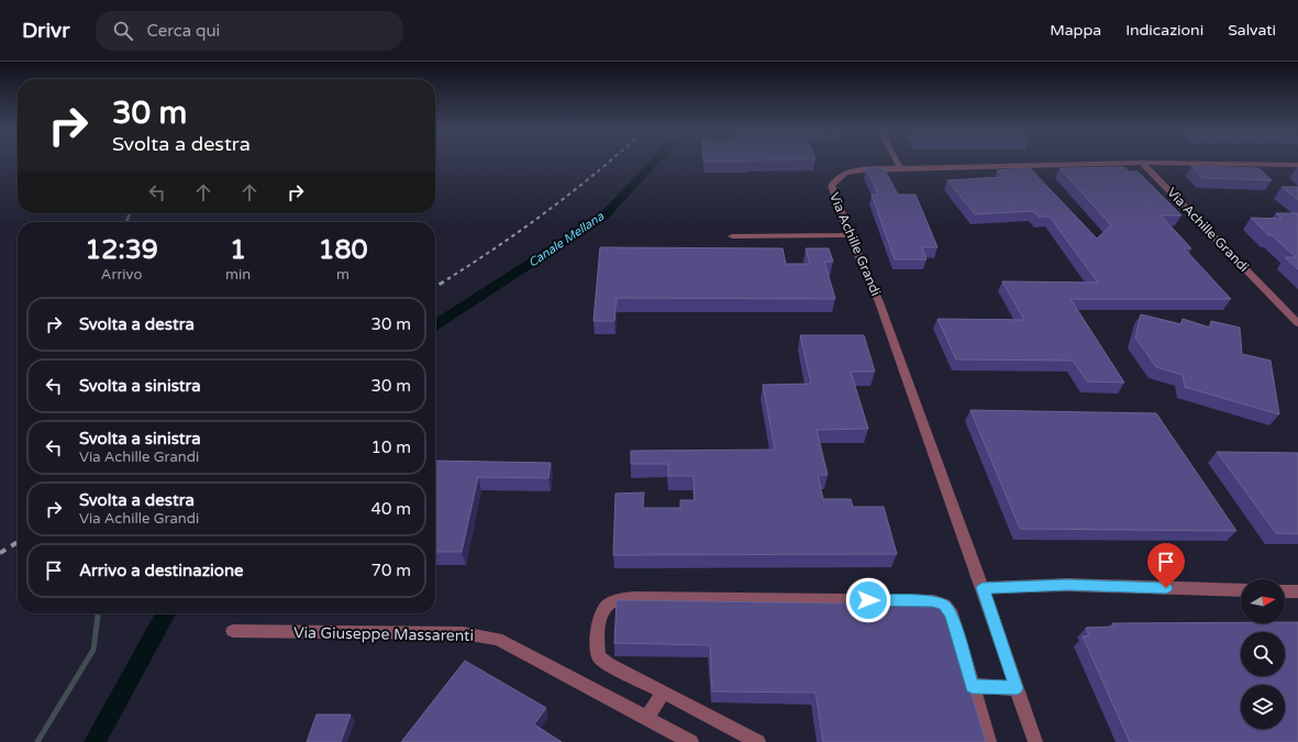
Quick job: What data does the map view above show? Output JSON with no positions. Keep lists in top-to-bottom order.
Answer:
{
  "streets": {
    "street": ["Via Achille Grandi", "Via Giuseppe Massarenti"]
  },
  "water": ["Canale Mellana"],
  "north": "right",
  "page": {
    "header": "Drivr",
    "search": "Cerca qui",
    "nav": ["Mappa", "Indicazioni", "Salvati"],
    "turn": ["30 m", "Svolta a destra"],
    "eta": [
      "12:39",
      "Arrivo",
      "1",
      "min",
      "180",
      "m"
    ],
    "list": [
      {
        "name": "Svolta a destra",
        "value": "30 m"
      },
      {
        "name": "Svolta a sinistra",
        "value": "30 m"
      },
      {
        "name": "Svolta a sinistra",
        "note": "Via Achille Grandi",
        "value": "10 m"
      },
      {
        "name": "Svolta a destra",
        "note": "Via Achille Grandi",
        "value": "40 m"
      },
      {
        "name": "Arrivo a destinazione",
        "value": "70 m"
      }
    ]
  }
}
